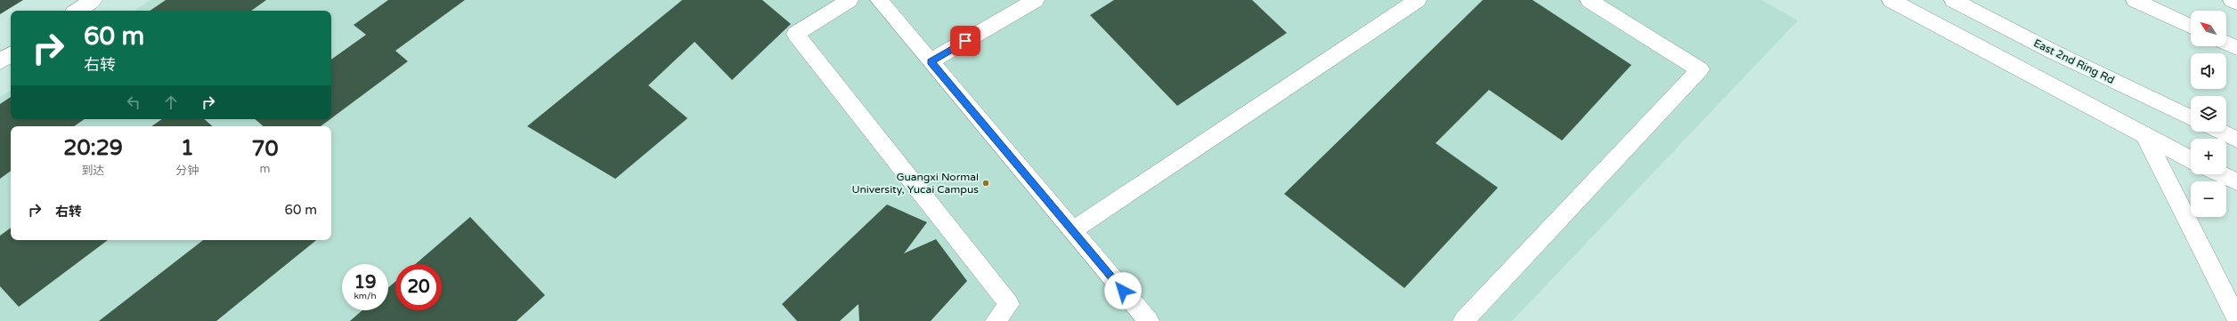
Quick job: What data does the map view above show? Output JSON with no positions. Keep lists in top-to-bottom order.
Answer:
{
  "streets": {
    "main road": ["East 2nd Ring Rd"]
  },
  "places": ["Guangxi Normal University, Yucai Campus"],
  "north": "top left",
  "page": {
    "map_buttons": ["+", "−"],
    "turn": ["60 m", "右转"],
    "eta": [
      "20:29",
      "到达",
      "1",
      "分钟",
      "70",
      "m"
    ],
    "list": [
      {
        "name": "右转",
        "value": "60 m"
      }
    ],
    "speed": "19 km/h",
    "limit": "20"
  }
}
